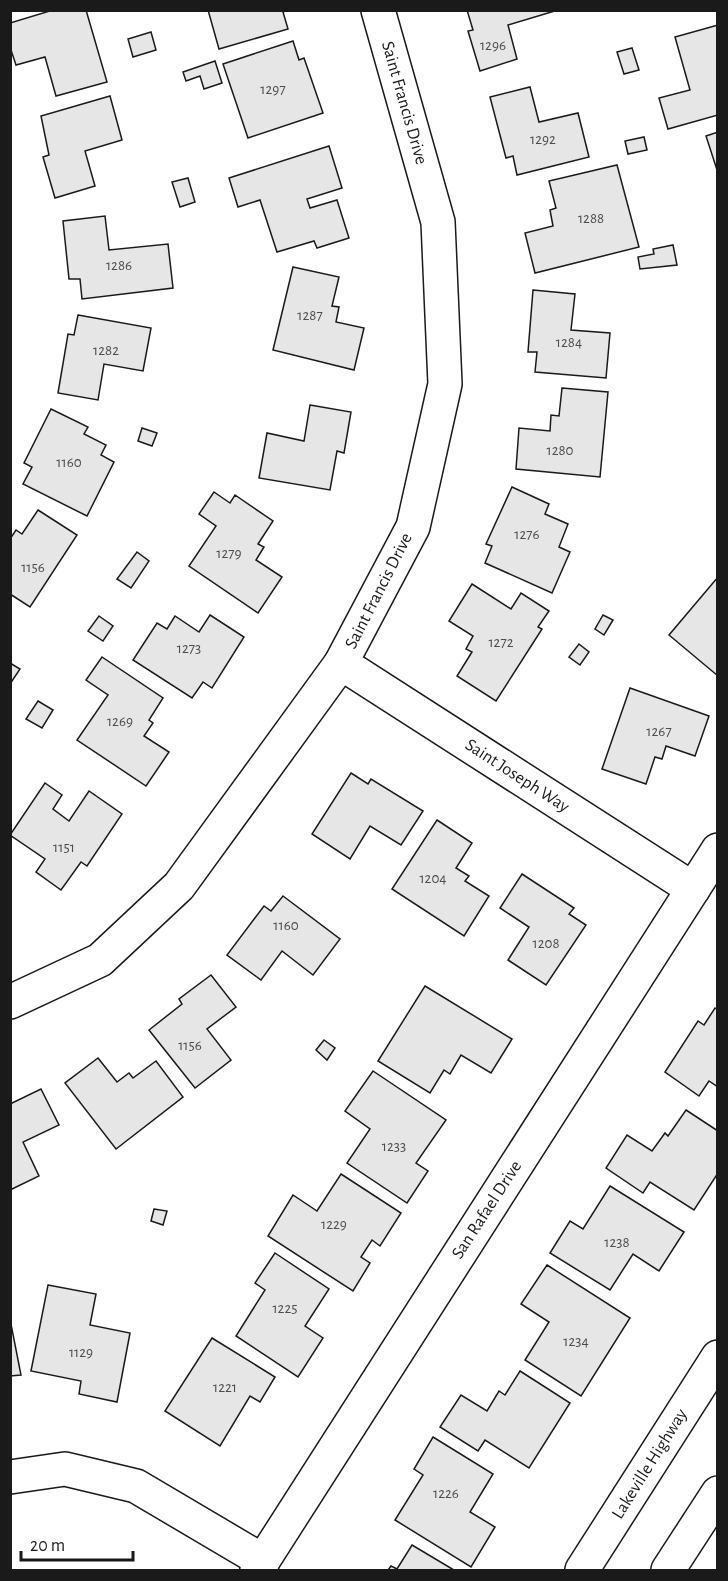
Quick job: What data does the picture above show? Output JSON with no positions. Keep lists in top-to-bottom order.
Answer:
{
  "streets": {
    "street": [
      "Saint Francis Drive",
      "Saint Joseph Way",
      "San Rafael Drive",
      "Lakeville Highway"
    ]
  },
  "crossings": [
    ["Saint Francis Drive", "Saint Joseph Way"],
    ["Saint Joseph Way", "San Rafael Drive"]
  ],
  "house_numbers": [
    "1296",
    "1297",
    "1292",
    "1288",
    "1286",
    "1287",
    "1284",
    "1282",
    "1280",
    "1160",
    "1276",
    "1279",
    "1156",
    "1272",
    "1273",
    "1269",
    "1267",
    "1151",
    "1204",
    "1160",
    "1208",
    "1156",
    "1233",
    "1229",
    "1238",
    "1225",
    "1234",
    "1129",
    "1221",
    "1226"
  ],
  "scale_bar": "20 m"
}
